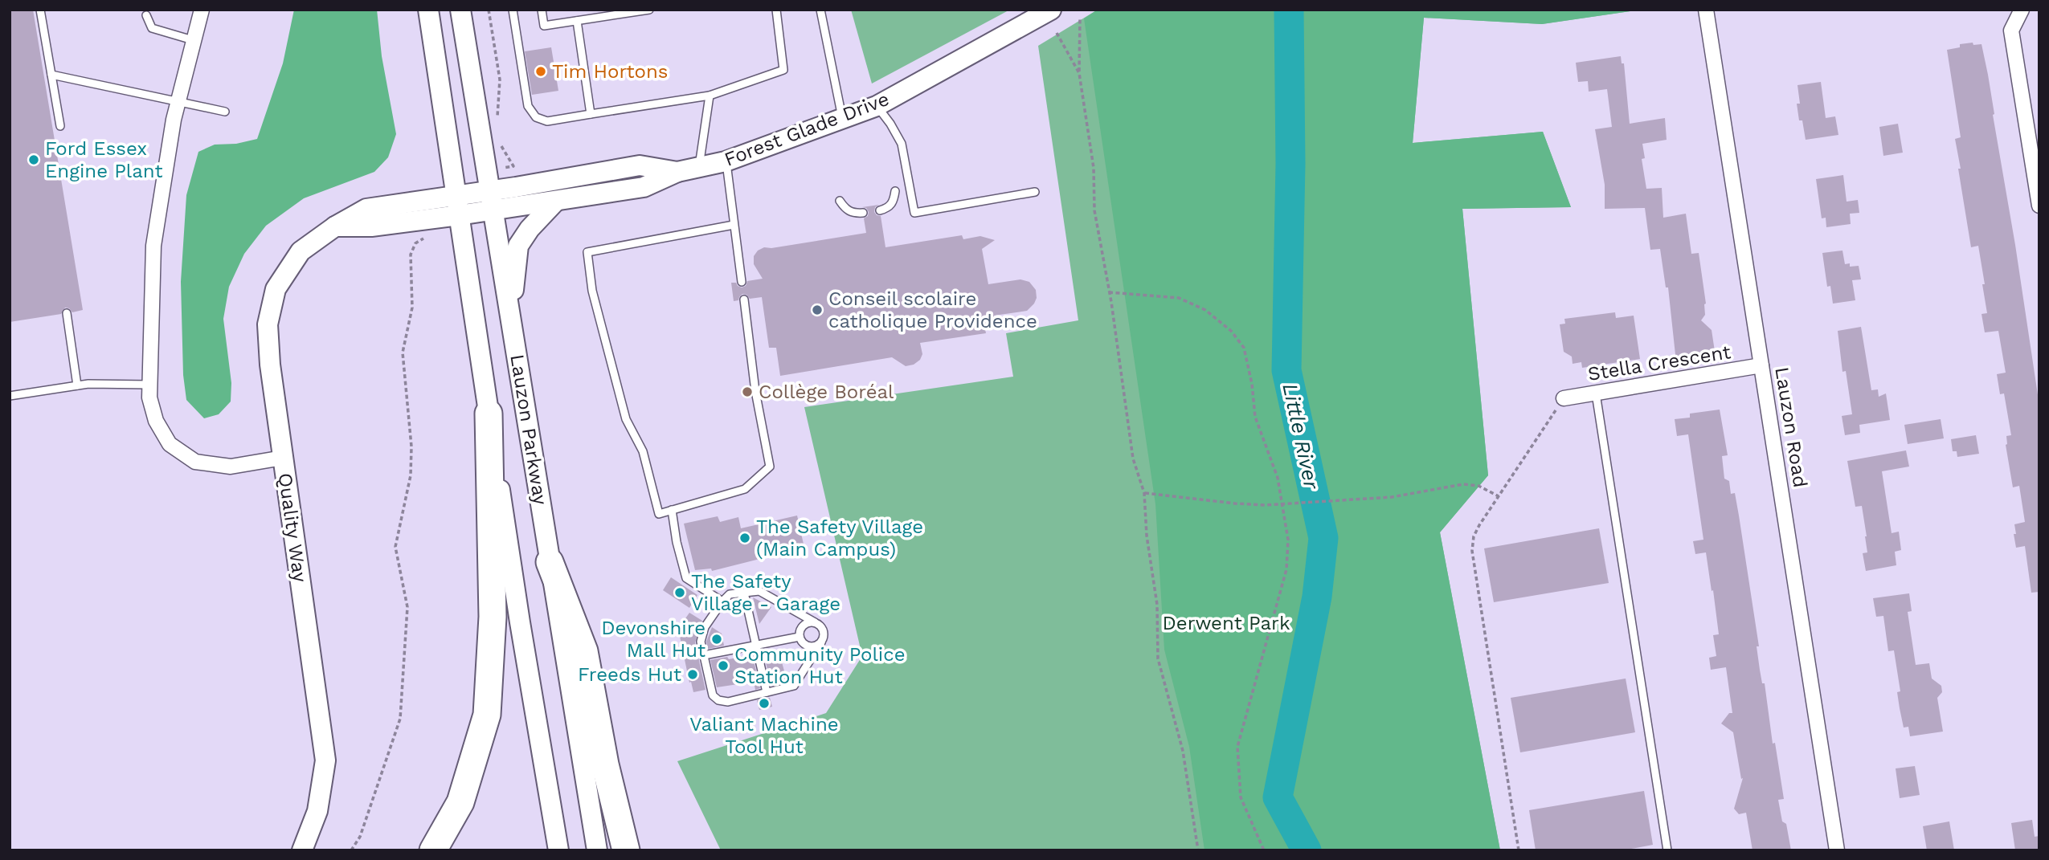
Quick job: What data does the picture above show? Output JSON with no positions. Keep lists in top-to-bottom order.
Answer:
{
  "streets": {
    "main road": ["Forest Glade Drive", "Lauzon Parkway", "Quality Way"],
    "street": ["Stella Crescent", "Lauzon Road"]
  },
  "crossings": [
    ["Forest Glade Drive", "Lauzon Parkway"],
    ["Forest Glade Drive", "Quality Way"],
    ["Stella Crescent", "Lauzon Road"],
    ["Lauzon Parkway", "Quality Way"]
  ],
  "water": ["Little River"],
  "parks": ["Derwent Park"],
  "places": [
    "Tim Hortons",
    "Ford Essex Engine Plant",
    "Conseil scolaire catholique Providence",
    "Collège Boréal",
    "The Safety Village (Main Campus)",
    "The Safety Village - Garage",
    "Devonshire Mall Hut",
    "Community Police Station Hut",
    "Freeds Hut",
    "Valiant Machine Tool Hut"
  ]
}
